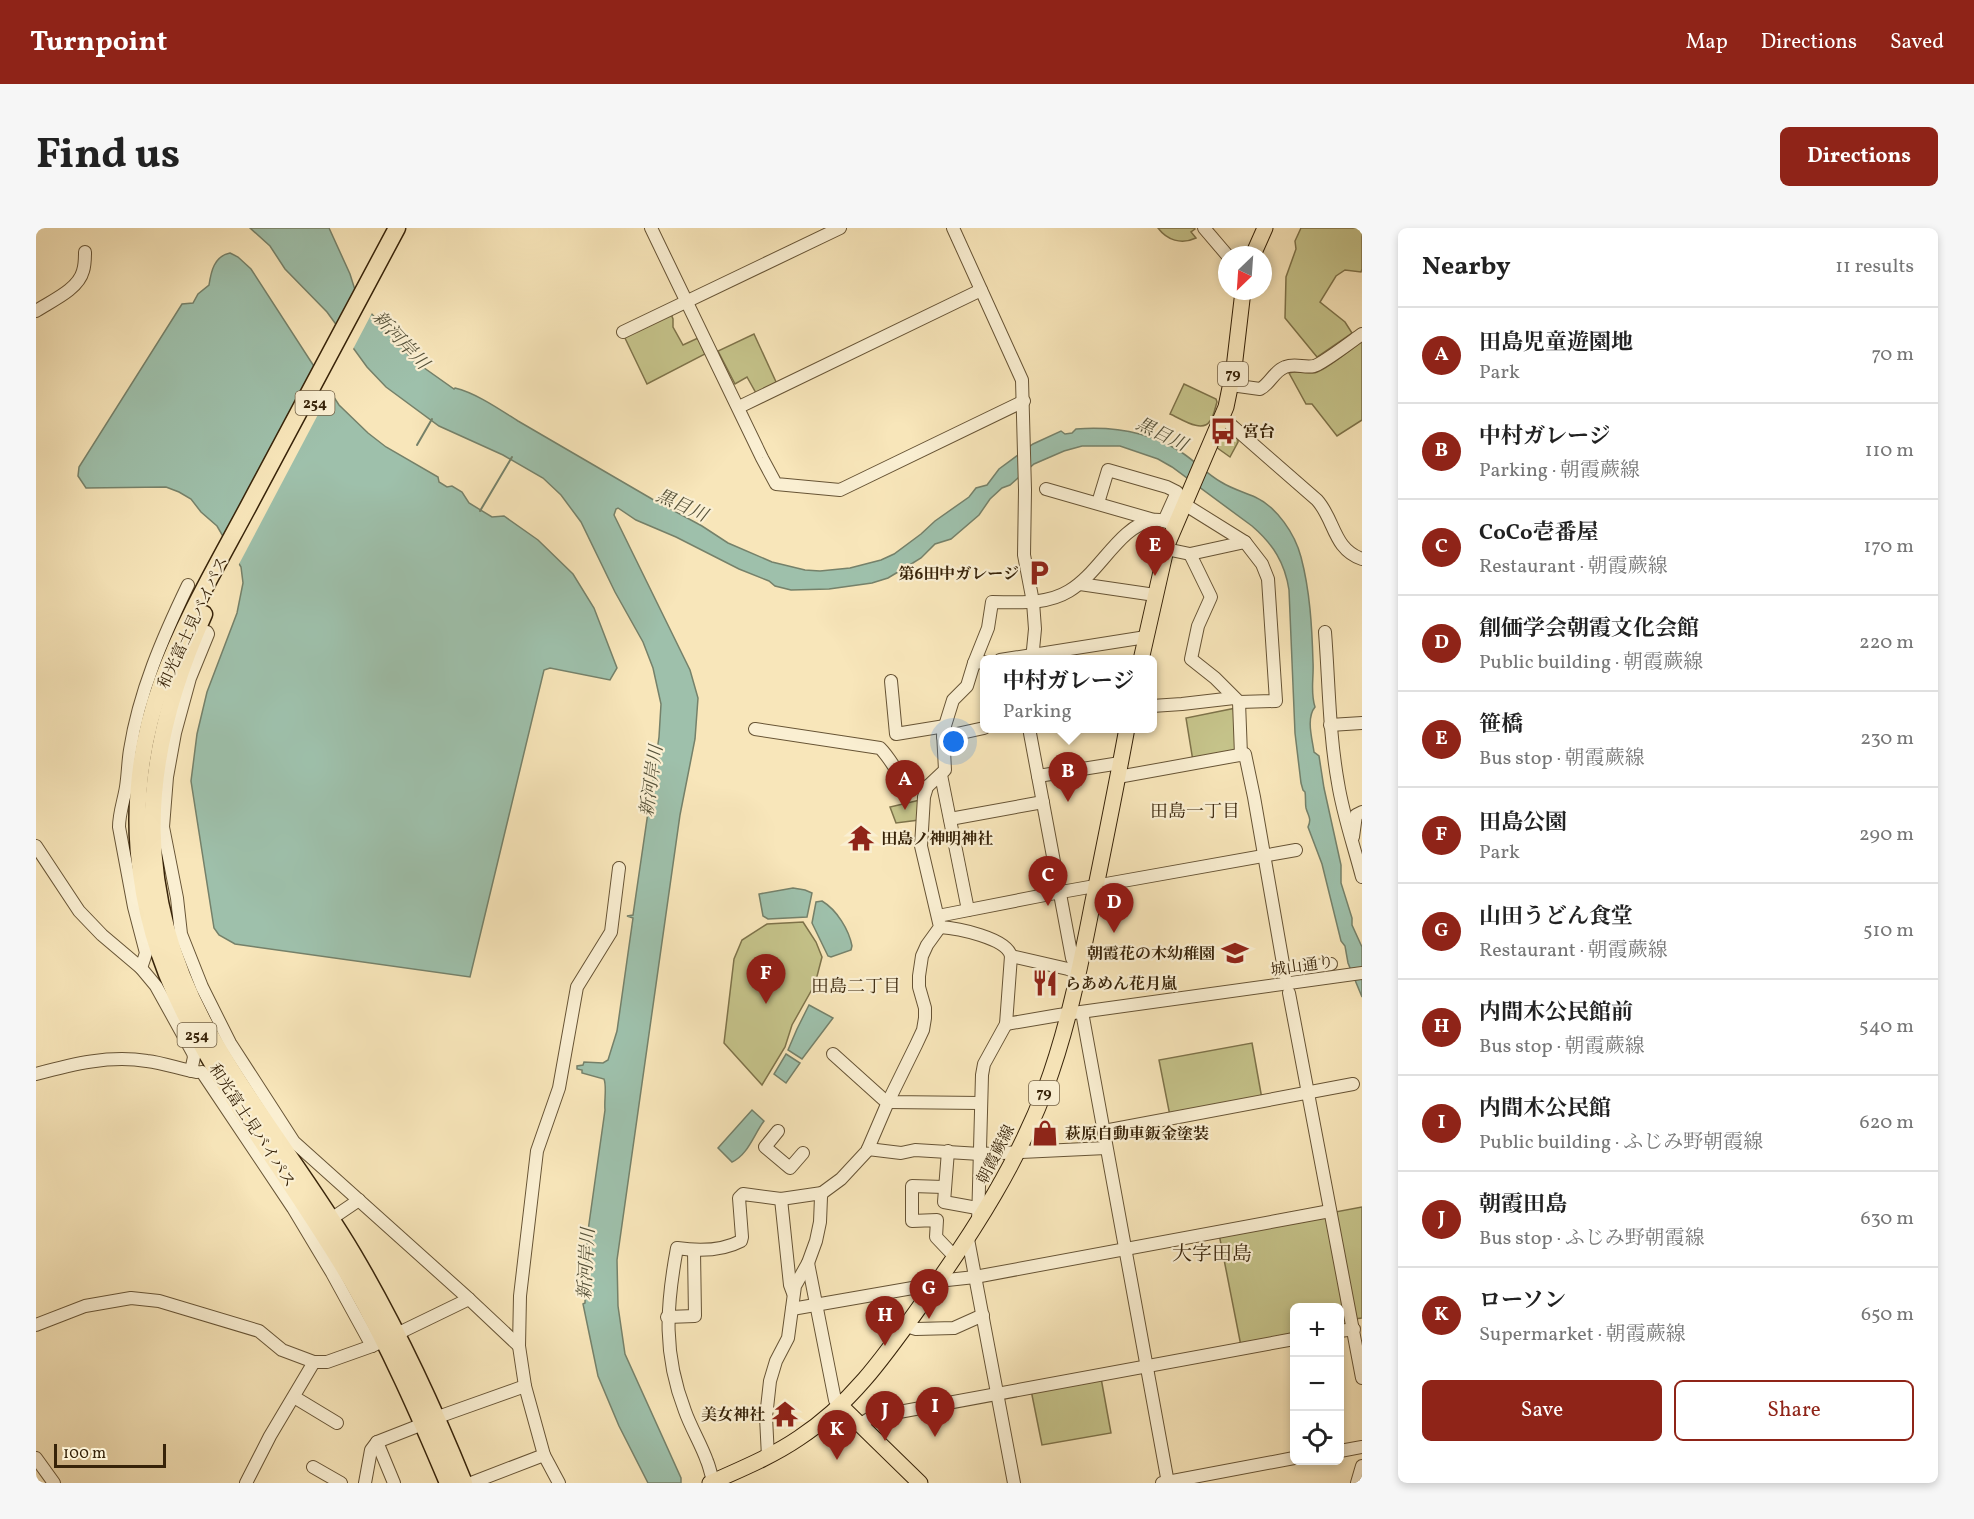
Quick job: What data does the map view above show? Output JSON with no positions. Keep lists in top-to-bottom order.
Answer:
{
  "streets": {
    "highway": ["254", "和光富士見バイパス"],
    "main road": ["79", "朝霞蕨線"],
    "street": ["城山通り"]
  },
  "crossings": [
    ["城山通り", "朝霞蕨線"]
  ],
  "districts": ["田島一丁目", "田島二丁目", "大字田島"],
  "water": ["新河岸川", "黒目川"],
  "places": {
    "bus stop": ["宮台"],
    "parking": ["第6田中ガレージ"],
    "temple": ["田島ノ神明神社", "美女神社"],
    "school or university": ["朝霞花の木幼稚園"],
    "restaurant": ["らあめん花月嵐"],
    "shop": ["萩原自動車鈑金塗装"]
  },
  "scale_bar": "100 m",
  "north": "bottom left",
  "page": {
    "header": "Turnpoint",
    "nav": ["Map", "Directions", "Saved"],
    "title": "Find us",
    "buttons": [
      "Directions",
      ["Save", "Share"]
    ],
    "heading": ["Nearby", "11 results"],
    "list": [
      {
        "mark": "A",
        "name": "田島児童遊園地",
        "note": "Park",
        "value": "70 m"
      },
      {
        "mark": "B",
        "name": "中村ガレージ",
        "note": "Parking · 朝霞蕨線",
        "value": "110 m"
      },
      {
        "mark": "C",
        "name": "CoCo壱番屋",
        "note": "Restaurant · 朝霞蕨線",
        "value": "170 m"
      },
      {
        "mark": "D",
        "name": "創価学会朝霞文化会館",
        "note": "Public building · 朝霞蕨線",
        "value": "220 m"
      },
      {
        "mark": "E",
        "name": "笹橋",
        "note": "Bus stop · 朝霞蕨線",
        "value": "230 m"
      },
      {
        "mark": "F",
        "name": "田島公園",
        "note": "Park",
        "value": "290 m"
      },
      {
        "mark": "G",
        "name": "山田うどん食堂",
        "note": "Restaurant · 朝霞蕨線",
        "value": "510 m"
      },
      {
        "mark": "H",
        "name": "内間木公民館前",
        "note": "Bus stop · 朝霞蕨線",
        "value": "540 m"
      },
      {
        "mark": "I",
        "name": "内間木公民館",
        "note": "Public building · ふじみ野朝霞線",
        "value": "620 m"
      },
      {
        "mark": "J",
        "name": "朝霞田島",
        "note": "Bus stop · ふじみ野朝霞線",
        "value": "630 m"
      },
      {
        "mark": "K",
        "name": "ローソン",
        "note": "Supermarket · 朝霞蕨線",
        "value": "650 m"
      }
    ],
    "pins": [
      "E",
      "B",
      "A",
      "C",
      "D",
      "F",
      "G",
      "H",
      "I",
      "J",
      "K"
    ],
    "popup": ["中村ガレージ", "Parking"],
    "map_buttons": ["+", "−"],
    "scale": "100 m"
  }
}
